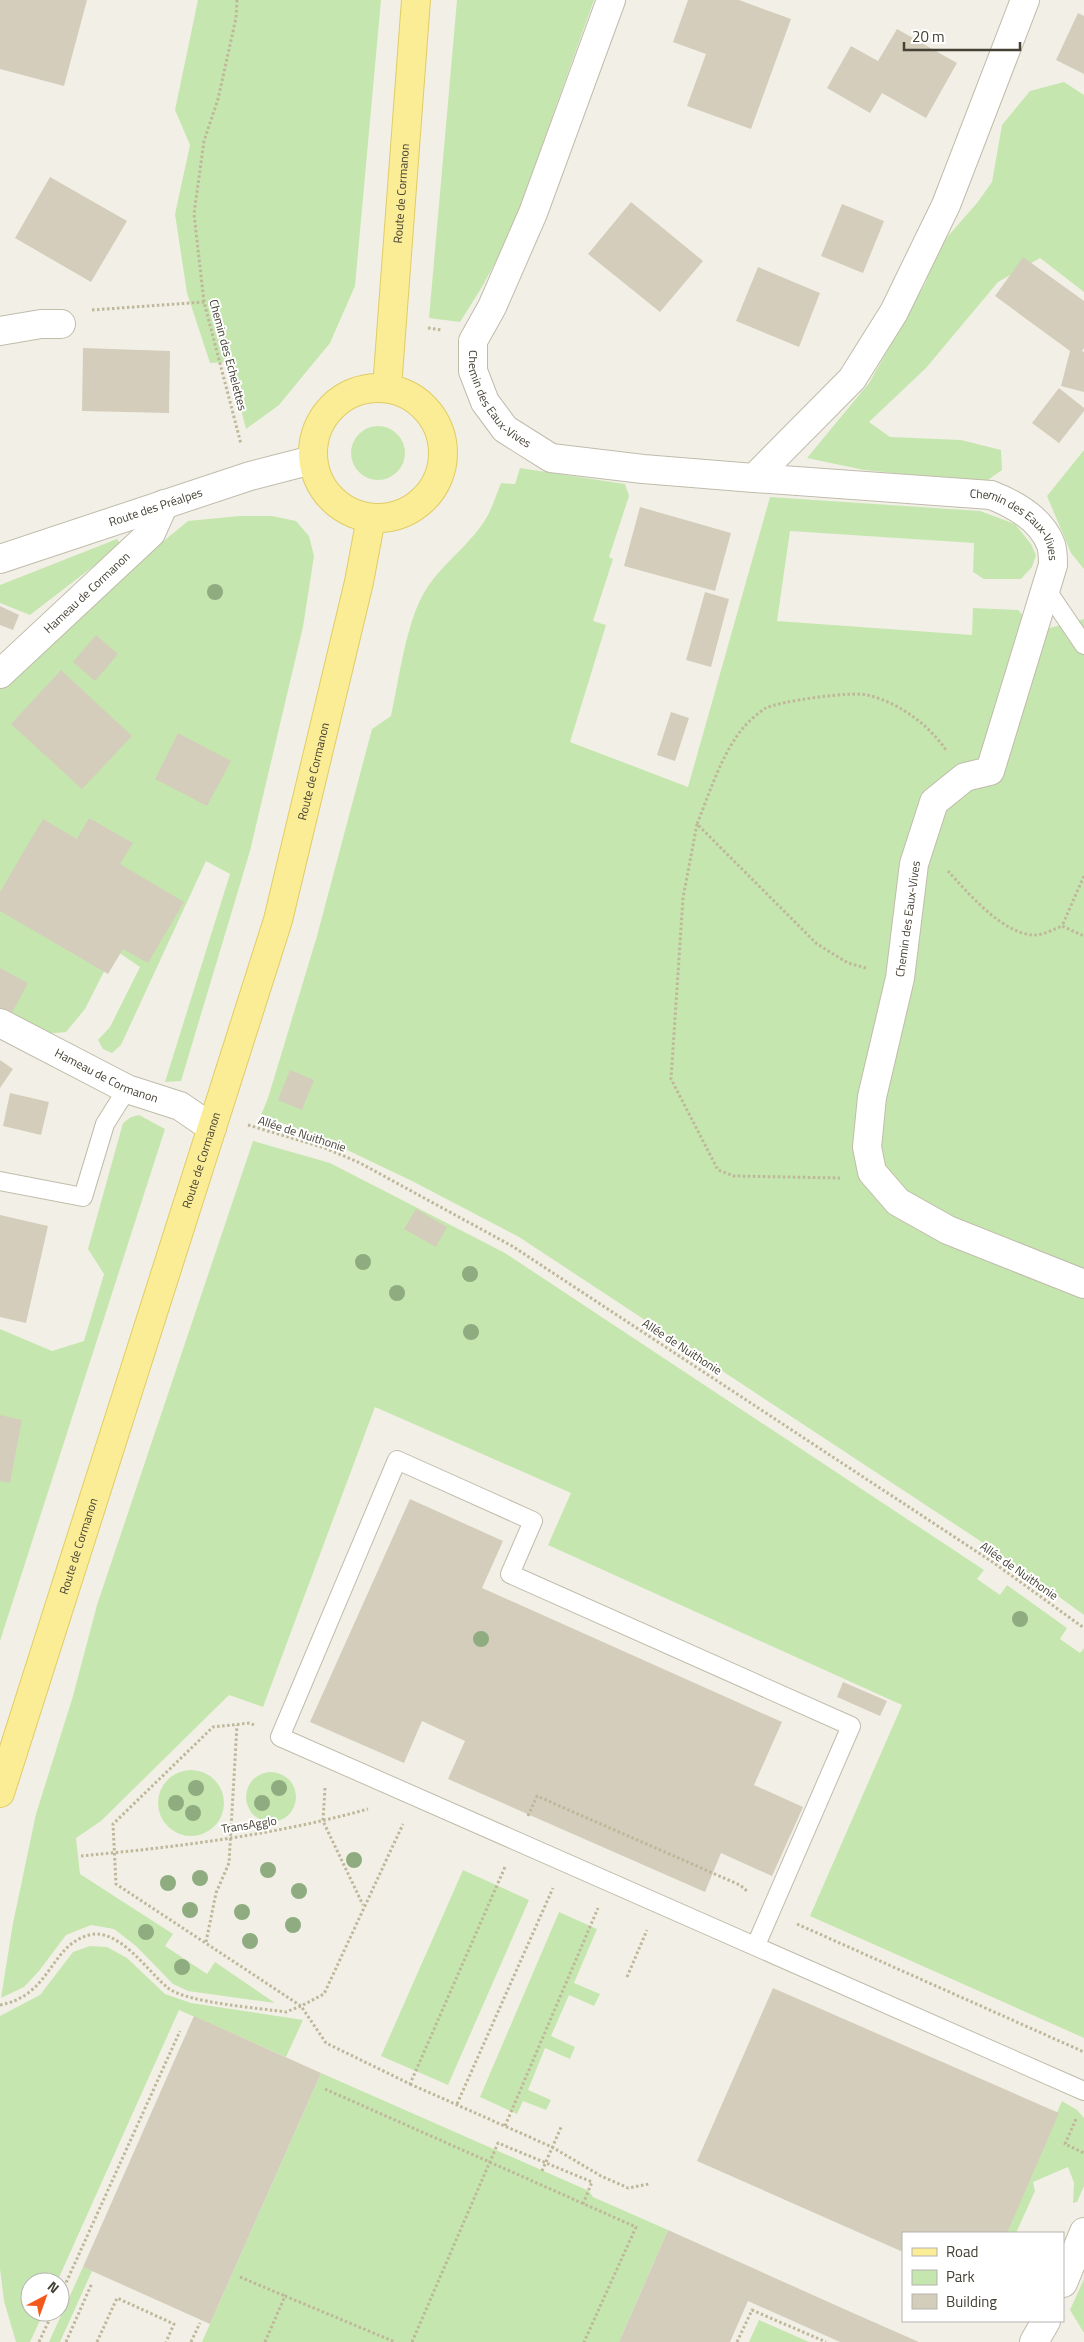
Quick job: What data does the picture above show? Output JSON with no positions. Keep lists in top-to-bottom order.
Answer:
{
  "streets": {
    "main road": ["Route de Cormanon"],
    "street": ["Chemin des Eaux-Vives", "Route des Préalpes", "Hameau de Cormanon"],
    "path": ["Chemin des Echelettes", "Allée de Nuithonie", "TransAgglo"]
  },
  "crossings": [
    ["Route de Cormanon", "Route des Préalpes"],
    ["Route de Cormanon", "Hameau de Cormanon"],
    ["Chemin des Echelettes", "Route des Préalpes"],
    ["Route des Préalpes", "Hameau de Cormanon"]
  ],
  "legend": ["Road", "Park", "Building"],
  "scale_bar": "20 m",
  "north": "top right"
}
